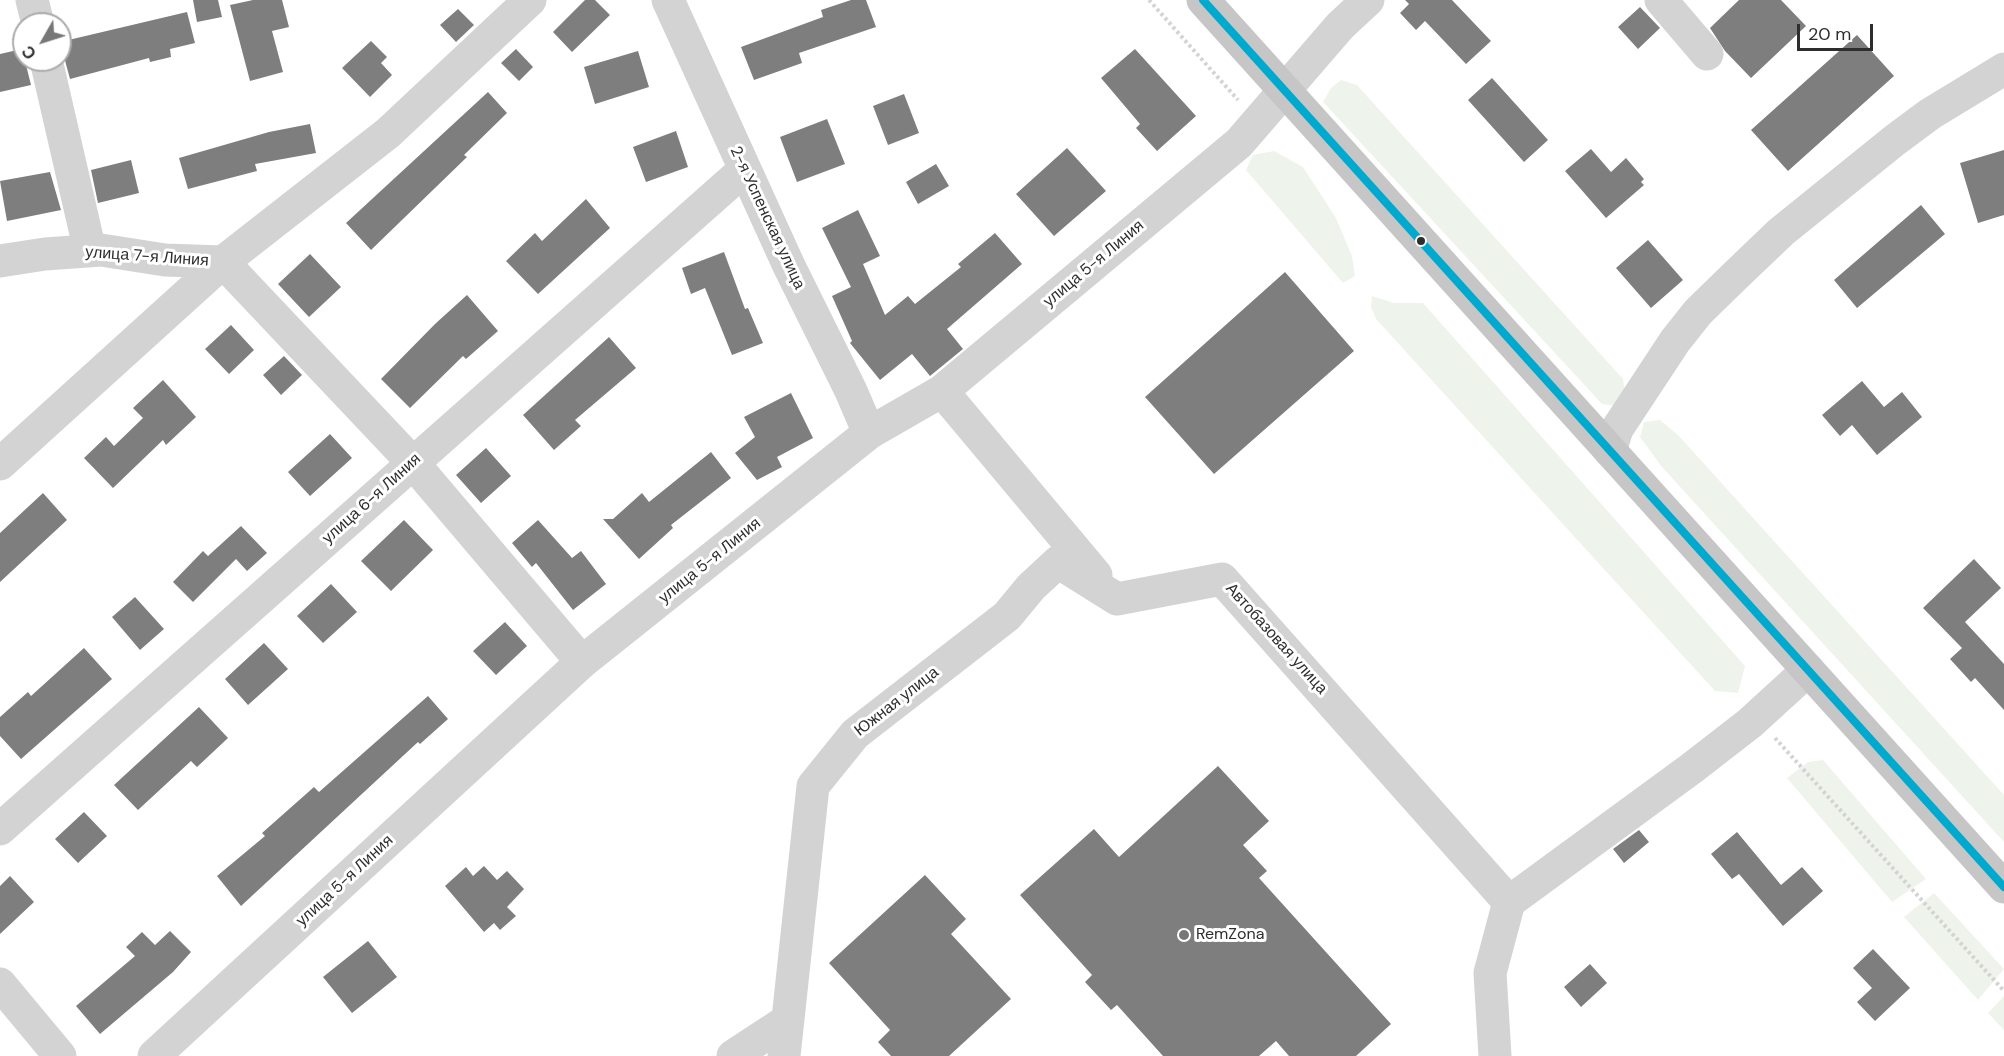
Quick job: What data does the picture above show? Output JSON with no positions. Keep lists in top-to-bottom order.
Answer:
{
  "streets": {
    "street": [
      "2-я Успенская улица",
      "улица 7-я Линия",
      "улица 5-я Линия",
      "улица 6-я Линия",
      "Автобазовая улица",
      "Южная улица"
    ]
  },
  "crossings": [
    ["2-я Успенская улица", "улица 5-я Линия"],
    ["2-я Успенская улица", "улица 6-я Линия"],
    ["Автобазовая улица", "Южная улица"]
  ],
  "places": ["RemZona"],
  "scale_bar": "20 m",
  "north": "bottom left"
}
